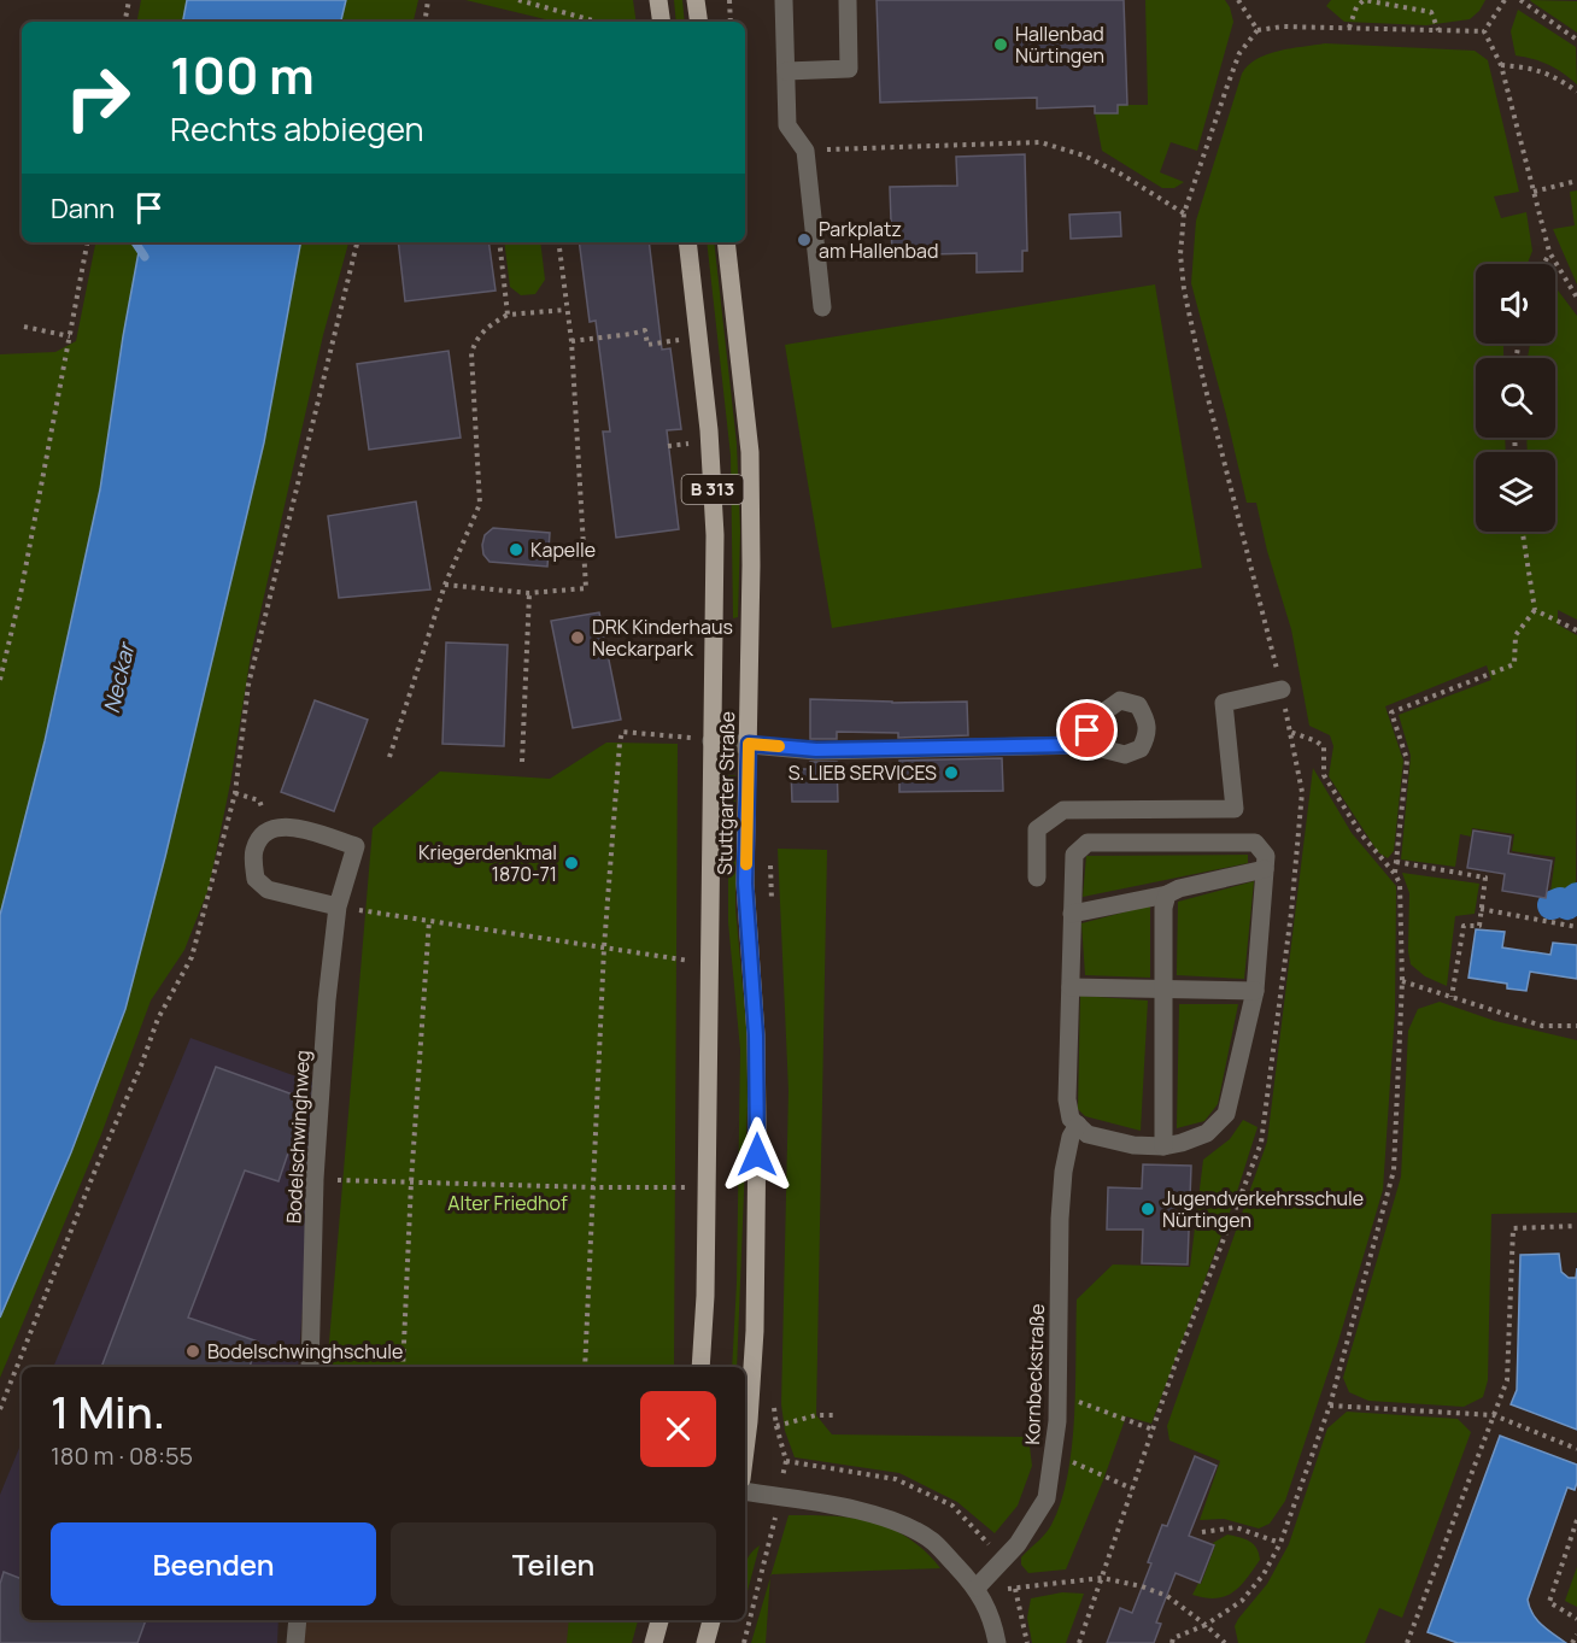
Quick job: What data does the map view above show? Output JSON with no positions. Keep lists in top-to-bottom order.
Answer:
{
  "streets": {
    "main road": ["B 313", "Stuttgarter Straße"],
    "street": ["Bodelschwinghweg", "Kornbeckstraße"]
  },
  "water": ["Neckar"],
  "parks": ["Alter Friedhof"],
  "places": [
    "Hallenbad Nürtingen",
    "Parkplatz am Hallenbad",
    "Kapelle",
    "DRK Kinderhaus Neckarpark",
    "S. LIEB SERVICES",
    "Kriegerdenkmal 1870-71",
    "Jugendverkehrsschule Nürtingen",
    "Bodelschwinghschule"
  ],
  "page": {
    "turn": ["100 m", "Rechts abbiegen"],
    "then": "Dann",
    "heading": ["1 Min.", "180 m · 08:55"],
    "buttons": ["Beenden", "Teilen"]
  }
}
